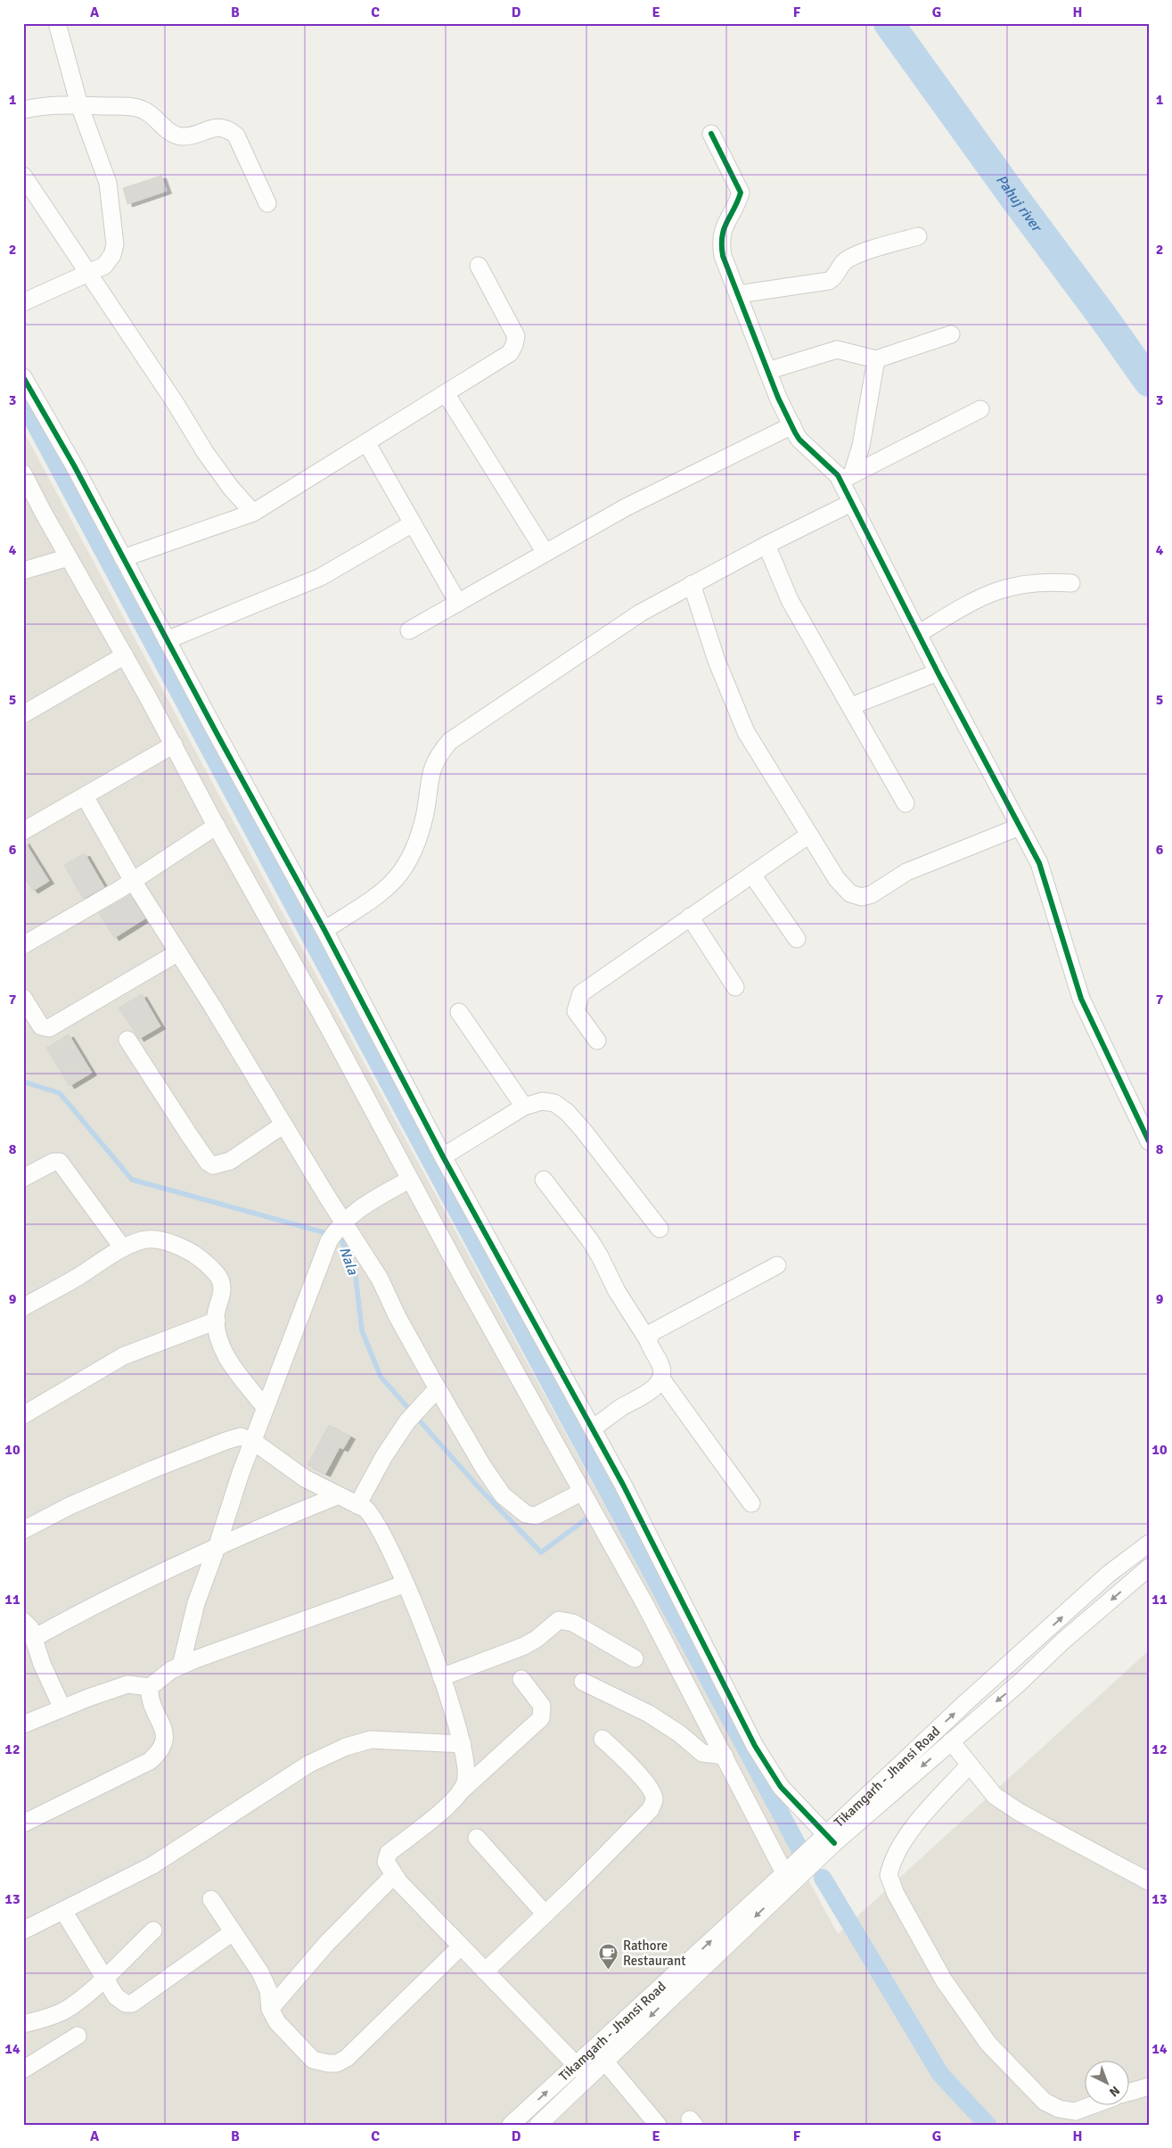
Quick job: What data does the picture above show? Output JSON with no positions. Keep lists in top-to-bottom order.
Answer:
{
  "streets": {
    "street": ["Tikamgarh - Jhansi Road"]
  },
  "water": ["Pahuj river", "Nala"],
  "places": {
    "cafe": ["Rathore Restaurant"]
  },
  "north": "bottom right",
  "grid": {
    "columns": [
      "A",
      "B",
      "C",
      "D",
      "E",
      "F",
      "G",
      "H"
    ],
    "rows": [
      "1",
      "2",
      "3",
      "4",
      "5",
      "6",
      "7",
      "8",
      "9",
      "10",
      "11",
      "12",
      "13",
      "14"
    ]
  }
}
